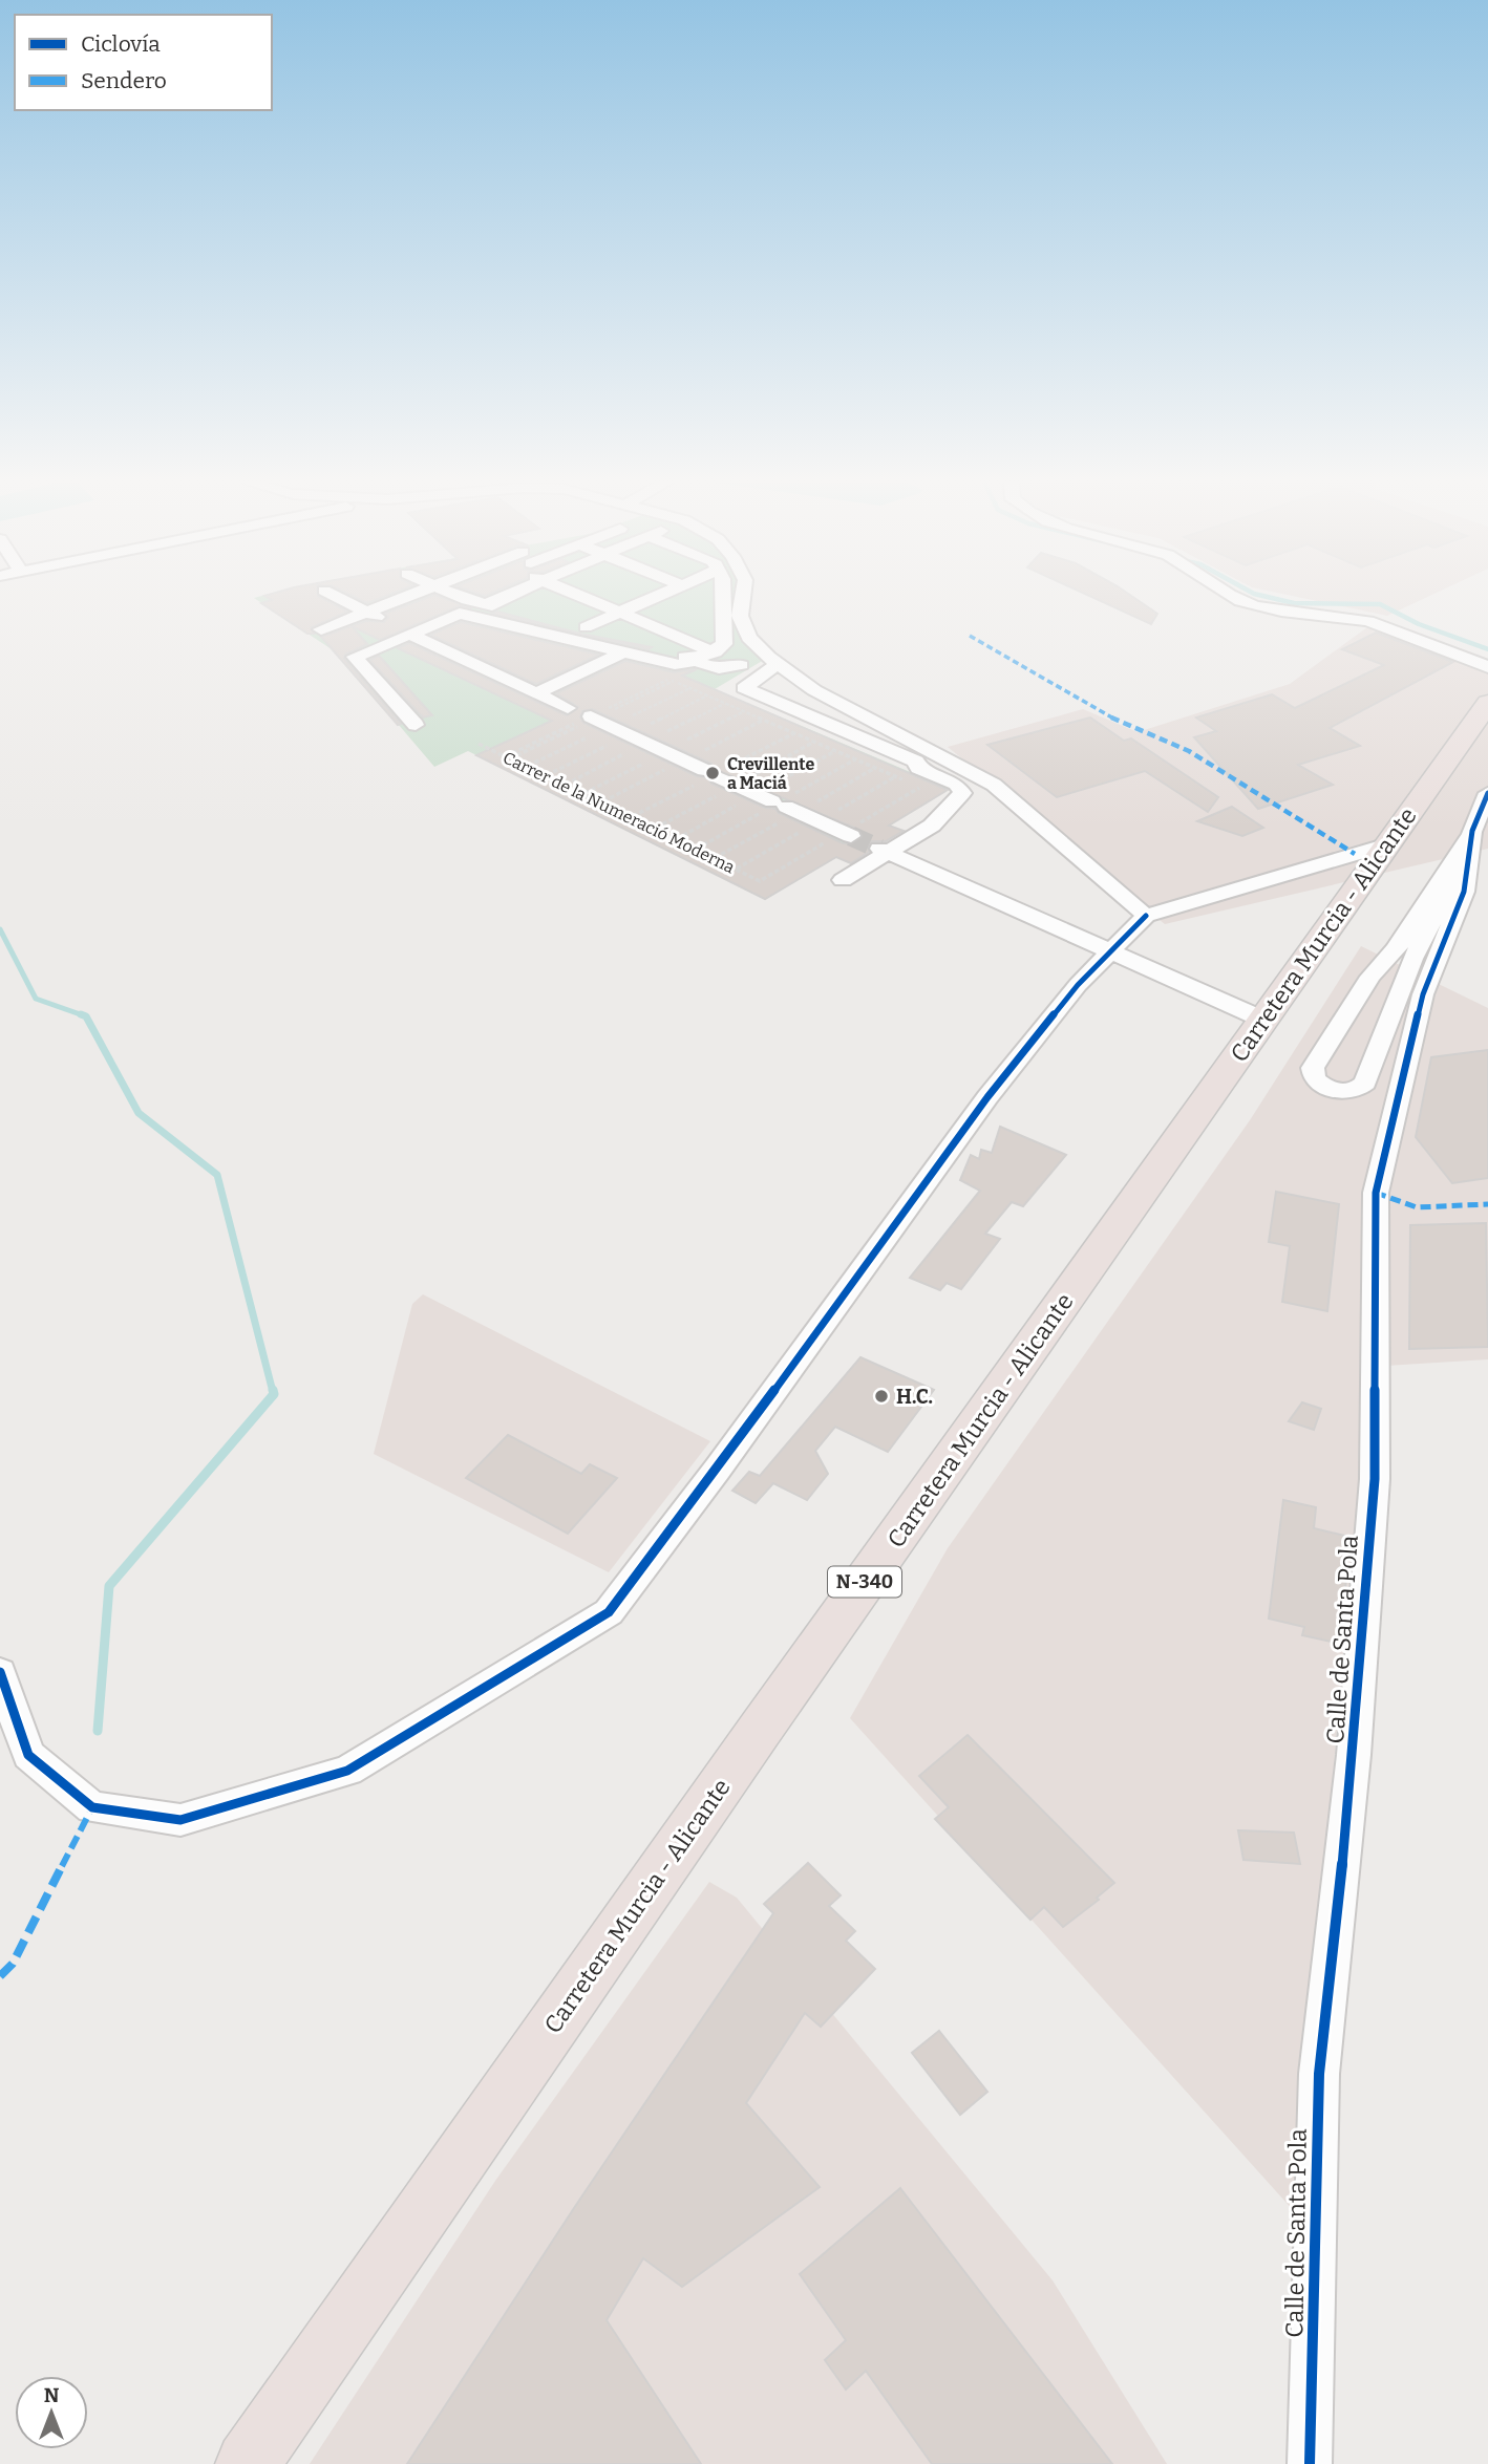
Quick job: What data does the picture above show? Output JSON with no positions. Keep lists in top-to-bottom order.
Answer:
{
  "streets": {
    "highway": ["Carretera Murcia - Alicante", "N-340"],
    "street": ["Calle de Santa Pola"],
    "path": ["Carrer de la Numeració Moderna"]
  },
  "places": ["Crevillente a Maciá", "H.C."],
  "legend": ["Ciclovía", "Sendero"],
  "north": "top"
}
